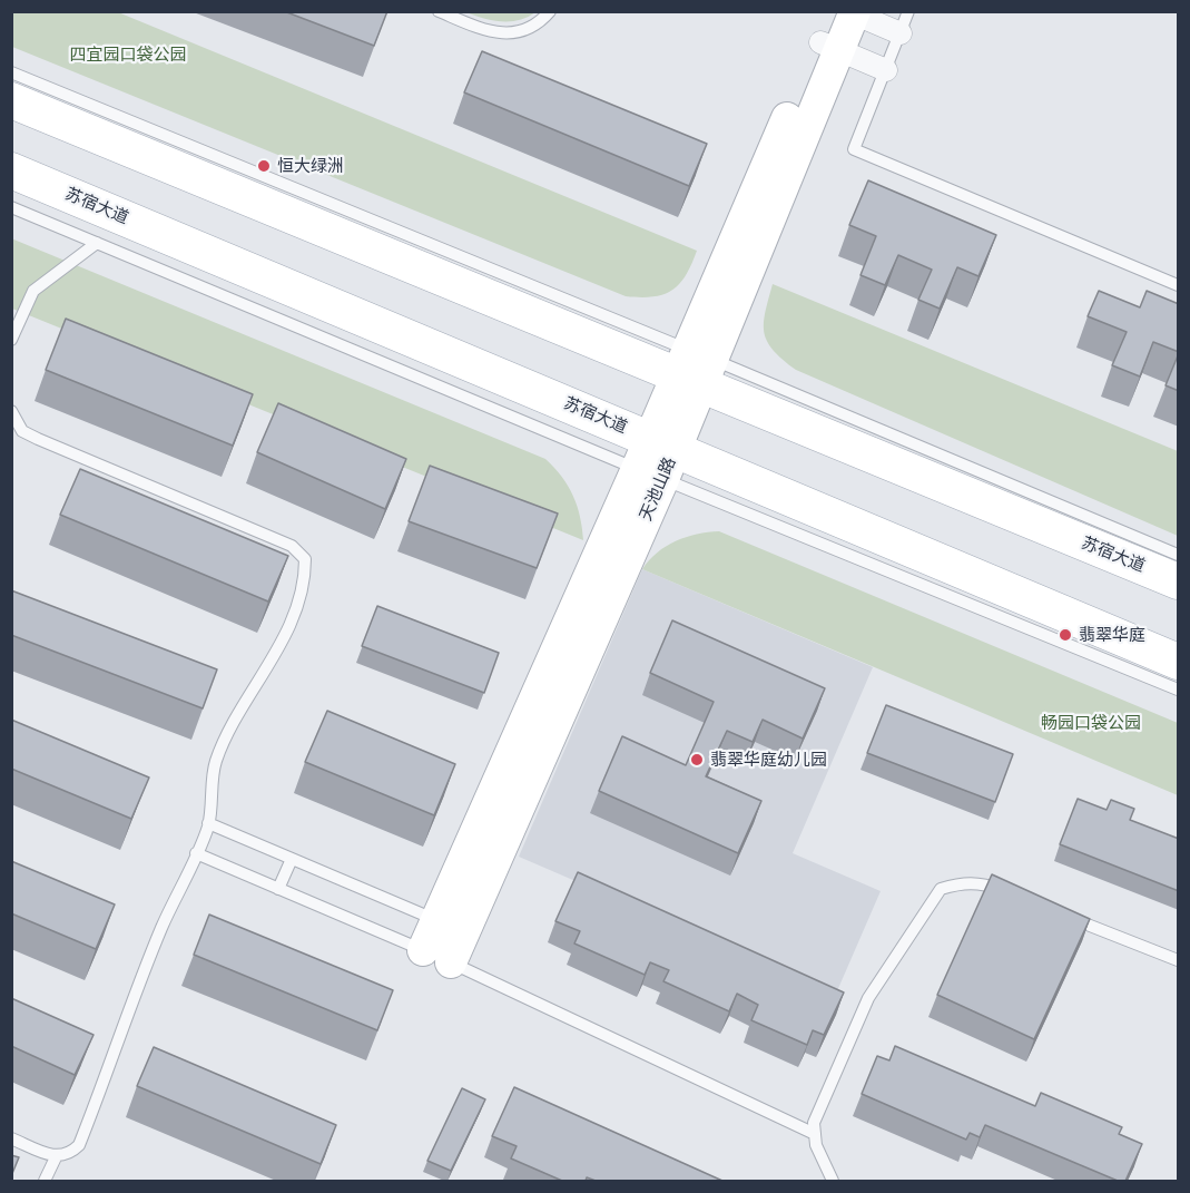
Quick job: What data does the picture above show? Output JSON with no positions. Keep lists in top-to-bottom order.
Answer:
{
  "streets": {
    "main road": ["苏宿大道"],
    "street": ["天池山路"]
  },
  "crossings": [
    ["苏宿大道", "天池山路"]
  ],
  "parks": ["四宜园口袋公园", "畅园口袋公园"],
  "places": ["恒大绿洲", "翡翠华庭", "翡翠华庭幼儿园"]
}
